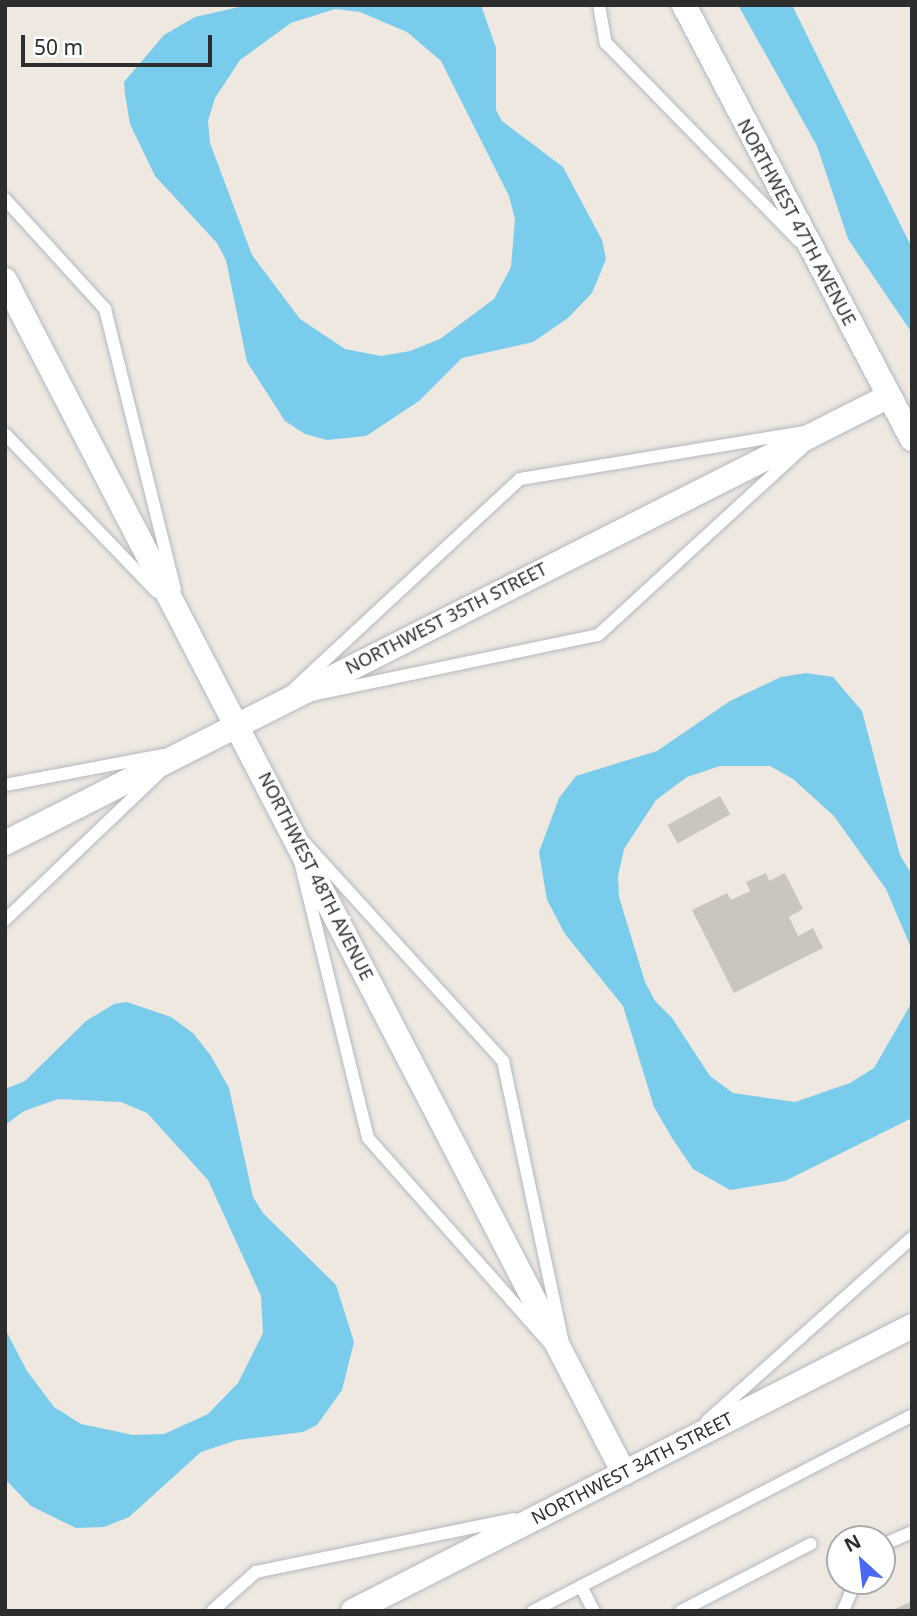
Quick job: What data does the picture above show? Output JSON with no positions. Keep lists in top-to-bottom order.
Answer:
{
  "streets": {
    "street": [
      "NORTHWEST 47TH AVENUE",
      "NORTHWEST 35TH STREET",
      "NORTHWEST 48TH AVENUE",
      "NORTHWEST 34TH STREET"
    ]
  },
  "crossings": [
    ["NORTHWEST 47TH AVENUE", "NORTHWEST 35TH STREET"],
    ["NORTHWEST 35TH STREET", "NORTHWEST 48TH AVENUE"],
    ["NORTHWEST 48TH AVENUE", "NORTHWEST 34TH STREET"]
  ],
  "scale_bar": "50 m",
  "north": "top left"
}
